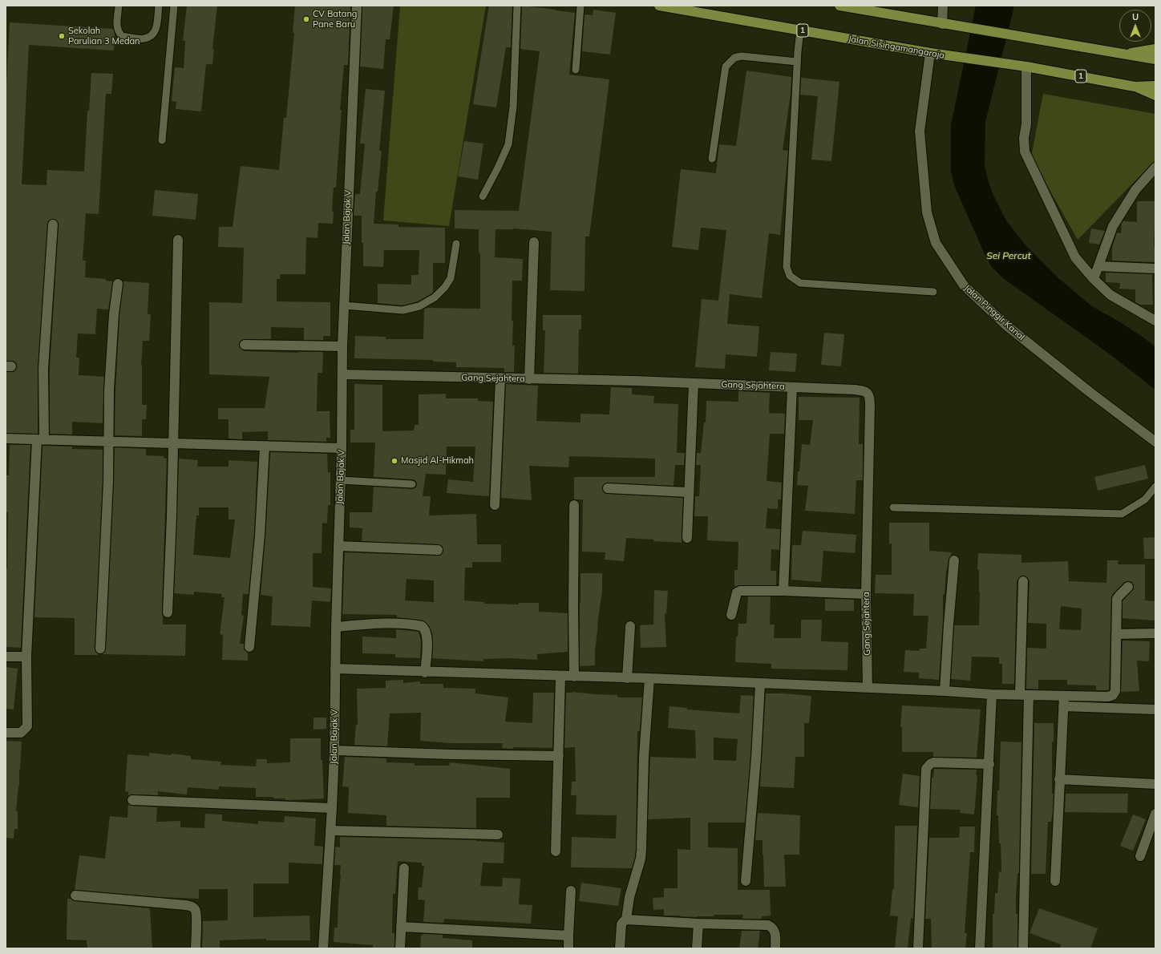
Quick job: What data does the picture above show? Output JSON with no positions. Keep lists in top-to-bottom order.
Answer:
{
  "streets": {
    "highway": ["1", "Jalan Sisingamangaraja"],
    "street": ["Jalan Bajak V", "Jalan Pinggir Kanal", "Gang Sejahtera"]
  },
  "crossings": [
    ["1", "Jalan Sisingamangaraja"],
    ["Jalan Sisingamangaraja", "Jalan Pinggir Kanal"],
    ["Jalan Bajak V", "Gang Sejahtera"]
  ],
  "water": ["Sei Percut"],
  "places": ["CV Batang Pane Baru", "Sekolah Parulian 3 Medan", "Masjid Al-Hikmah"],
  "north": "top"
}
